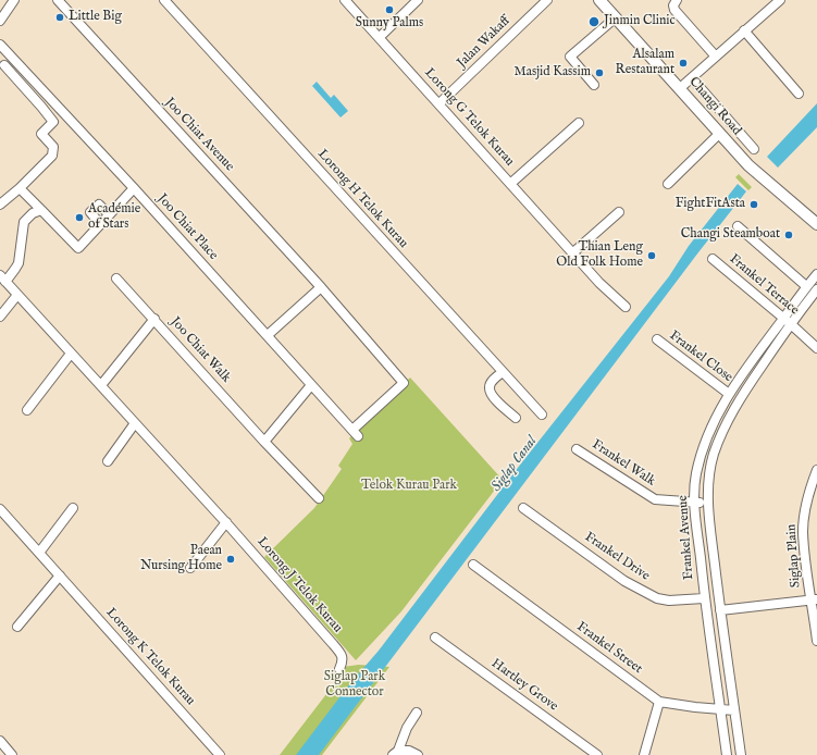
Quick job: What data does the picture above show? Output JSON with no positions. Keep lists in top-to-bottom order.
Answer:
{
  "streets": {
    "main road": ["Changi Road"],
    "street": [
      "Jalan Wakaff",
      "Lorong G Telok Kurau",
      "Joo Chiat Avenue",
      "Lorong H Telok Kurau",
      "Joo Chiat Place",
      "Frankel Terrace",
      "Joo Chiat Walk",
      "Frankel Close",
      "Frankel Walk",
      "Frankel Avenue",
      "Siglap Plain",
      "Frankel Drive",
      "Lorong J Telok Kurau",
      "Frankel Street",
      "Lorong K Telok Kurau",
      "Hartley Grove"
    ]
  },
  "crossings": [
    ["Jalan Wakaff", "Lorong G Telok Kurau"],
    ["Joo Chiat Avenue", "Joo Chiat Place"],
    ["Frankel Terrace", "Frankel Avenue"],
    ["Frankel Close", "Frankel Avenue"],
    ["Frankel Walk", "Frankel Avenue"],
    ["Frankel Avenue", "Frankel Drive"],
    ["Frankel Avenue", "Frankel Street"]
  ],
  "water": ["Siglap Canal"],
  "parks": ["Telok Kurau Park", "Siglap Park Connector"],
  "places": [
    "Sunny Palms",
    "Little Big",
    "Jinmin Clinic",
    "Alsalam Restaurant",
    "Masjid Kassim",
    "FightFitAsta",
    "Académie of Stars",
    "Changi Steamboat",
    "Thian Leng Old Folk Home",
    "Paean Nursing Home"
  ]
}
